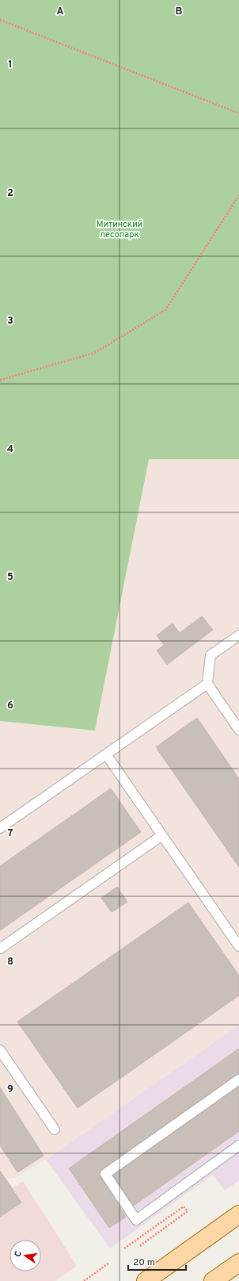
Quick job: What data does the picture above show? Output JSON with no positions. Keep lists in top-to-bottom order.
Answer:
{
  "parks": ["Митинский лесопарк"],
  "scale_bar": "20 m",
  "north": "left",
  "grid": {
    "columns": ["A", "B"],
    "rows": [
      "1",
      "2",
      "3",
      "4",
      "5",
      "6",
      "7",
      "8",
      "9"
    ]
  }
}
